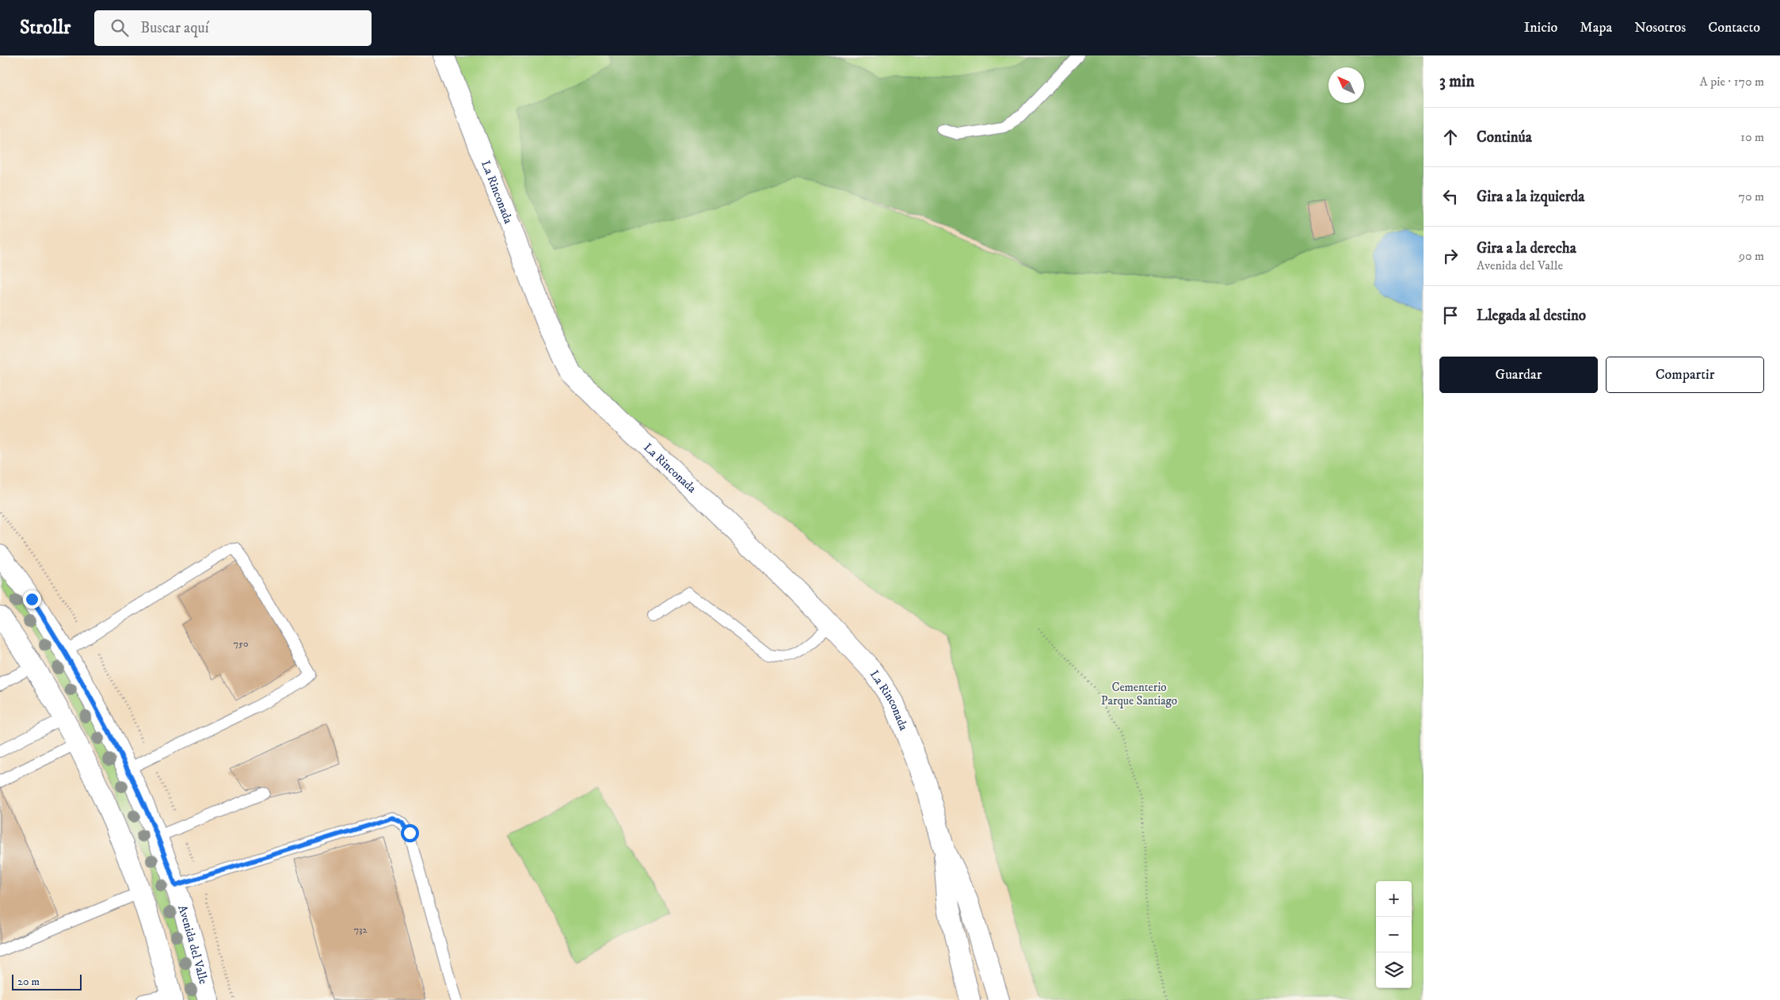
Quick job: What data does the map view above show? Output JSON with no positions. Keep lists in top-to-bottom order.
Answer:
{
  "streets": {
    "street": ["La Rinconada", "Avenida del Valle"]
  },
  "parks": ["Cementerio Parque Santiago"],
  "house_numbers": ["750", "732"],
  "scale_bar": "20 m",
  "north": "top left",
  "page": {
    "header": "Strollr",
    "search": "Buscar aquí",
    "nav": [
      "Inicio",
      "Mapa",
      "Nosotros",
      "Contacto"
    ],
    "heading": ["3 min", "A pie · 170 m"],
    "list": [
      ["Continúa", "10 m"],
      ["Gira a la izquierda", "70 m"],
      ["Gira a la derecha", "Avenida del Valle", "90 m"],
      "Llegada al destino"
    ],
    "buttons": ["Guardar", "Compartir"],
    "map_buttons": ["+", "−"],
    "scale": "20 m"
  }
}
